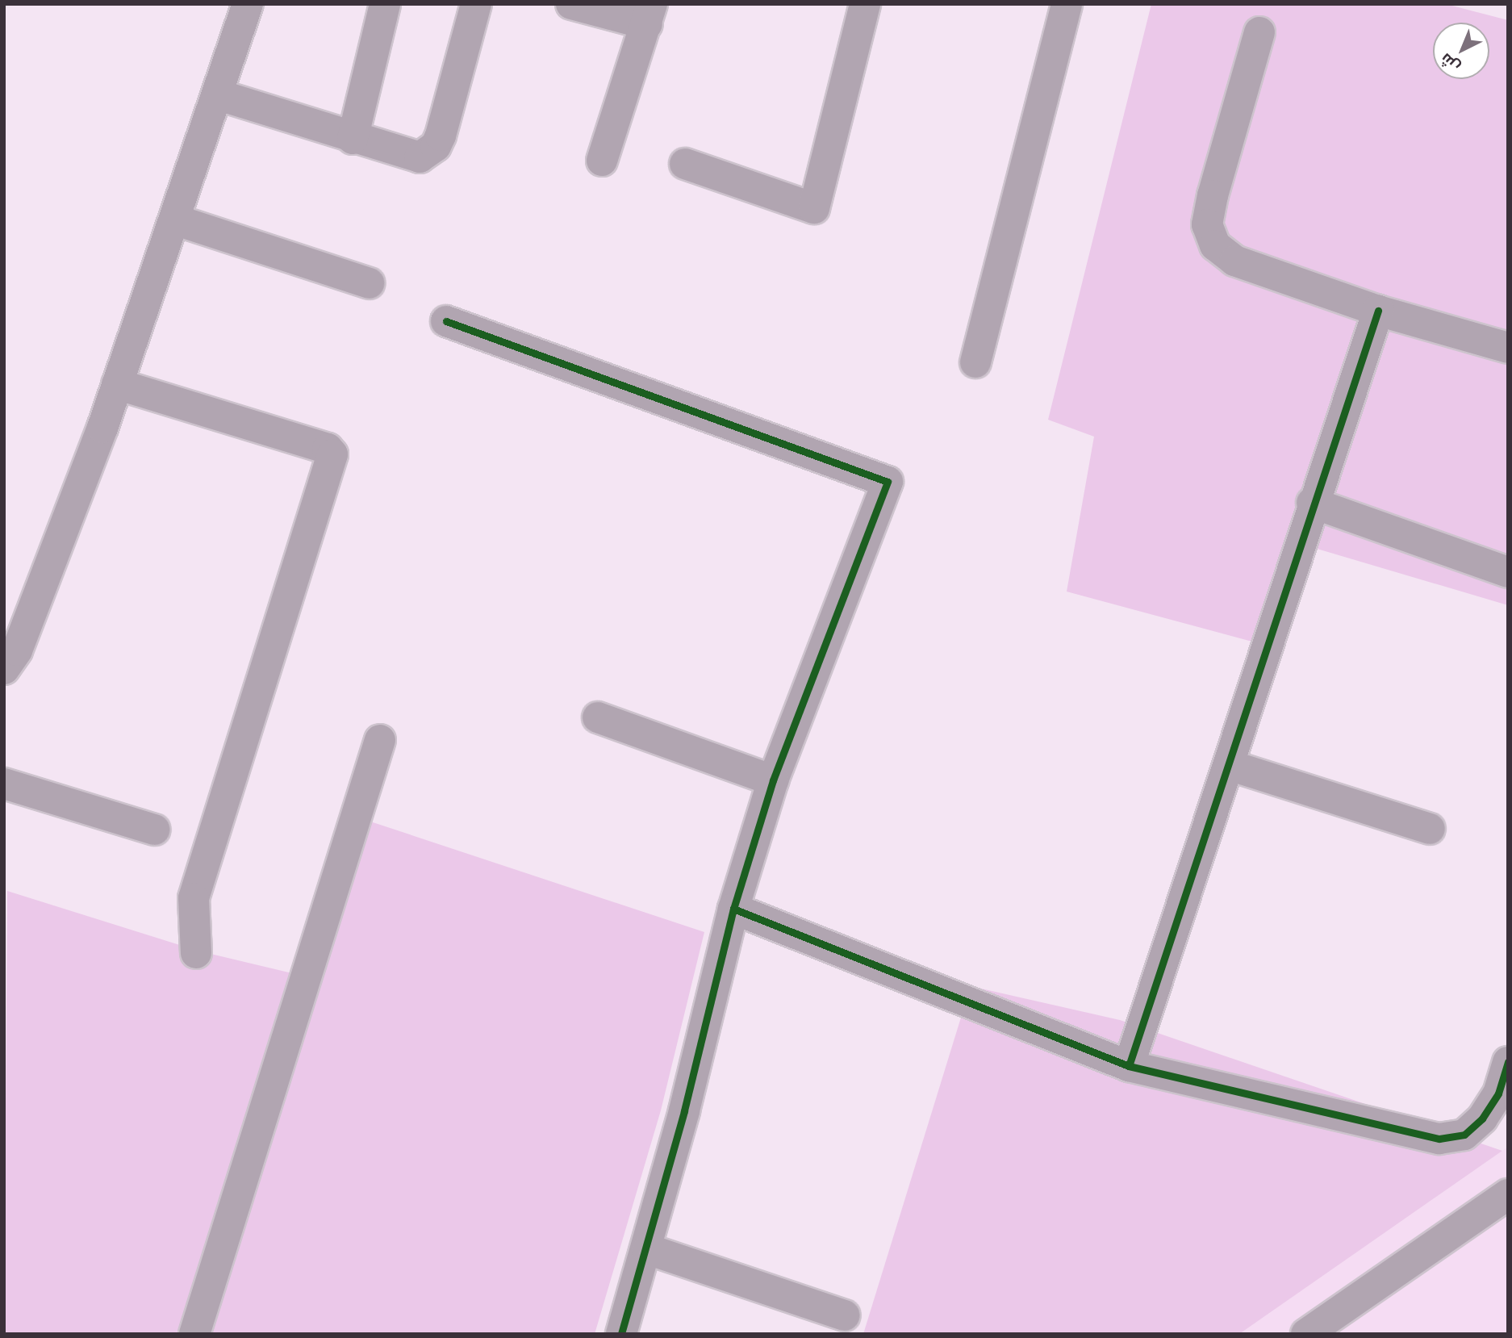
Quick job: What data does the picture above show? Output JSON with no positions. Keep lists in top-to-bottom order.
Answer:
{
  "north": "bottom left"
}
